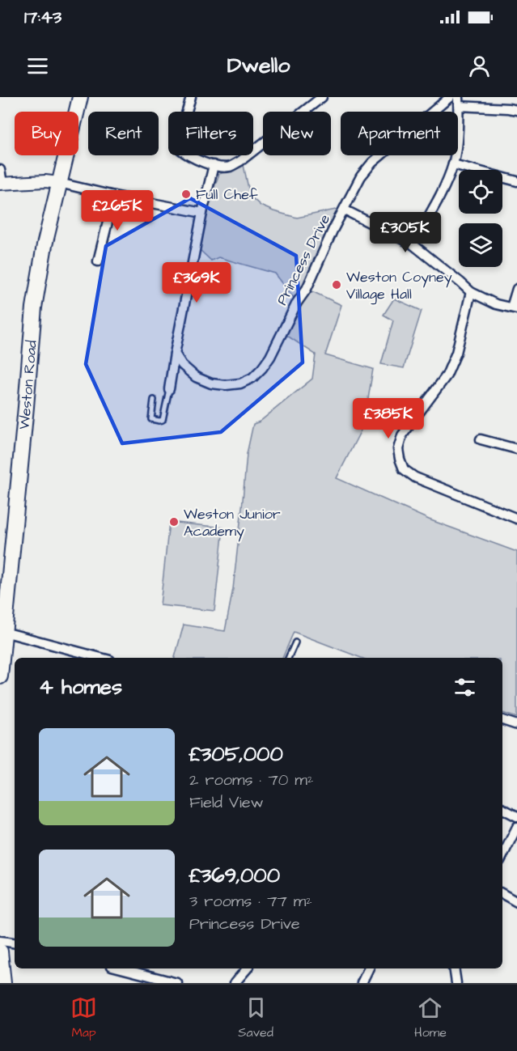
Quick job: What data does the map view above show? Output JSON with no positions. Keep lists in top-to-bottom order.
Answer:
{
  "streets": {
    "highway": ["Weston Road"],
    "street": ["Princess Drive"]
  },
  "places": ["Full Chef", "Weston Coyney Village Hall", "Weston Junior Academy"],
  "page": {
    "status": "17:43",
    "header": "Dwello",
    "chip": [
      "Buy",
      "Rent",
      "Filters",
      "New",
      "Apartment"
    ],
    "price": [
      "£265K",
      "£305K",
      "£369K",
      "£385K"
    ],
    "heading": "4 homes",
    "list": [
      {
        "name": "£305,000",
        "note": "2 rooms · 70 m² · Field View"
      },
      {
        "name": "£369,000",
        "note": "3 rooms · 77 m² · Princess Drive"
      }
    ],
    "tabs": ["Map", "Saved", "Home"]
  }
}
